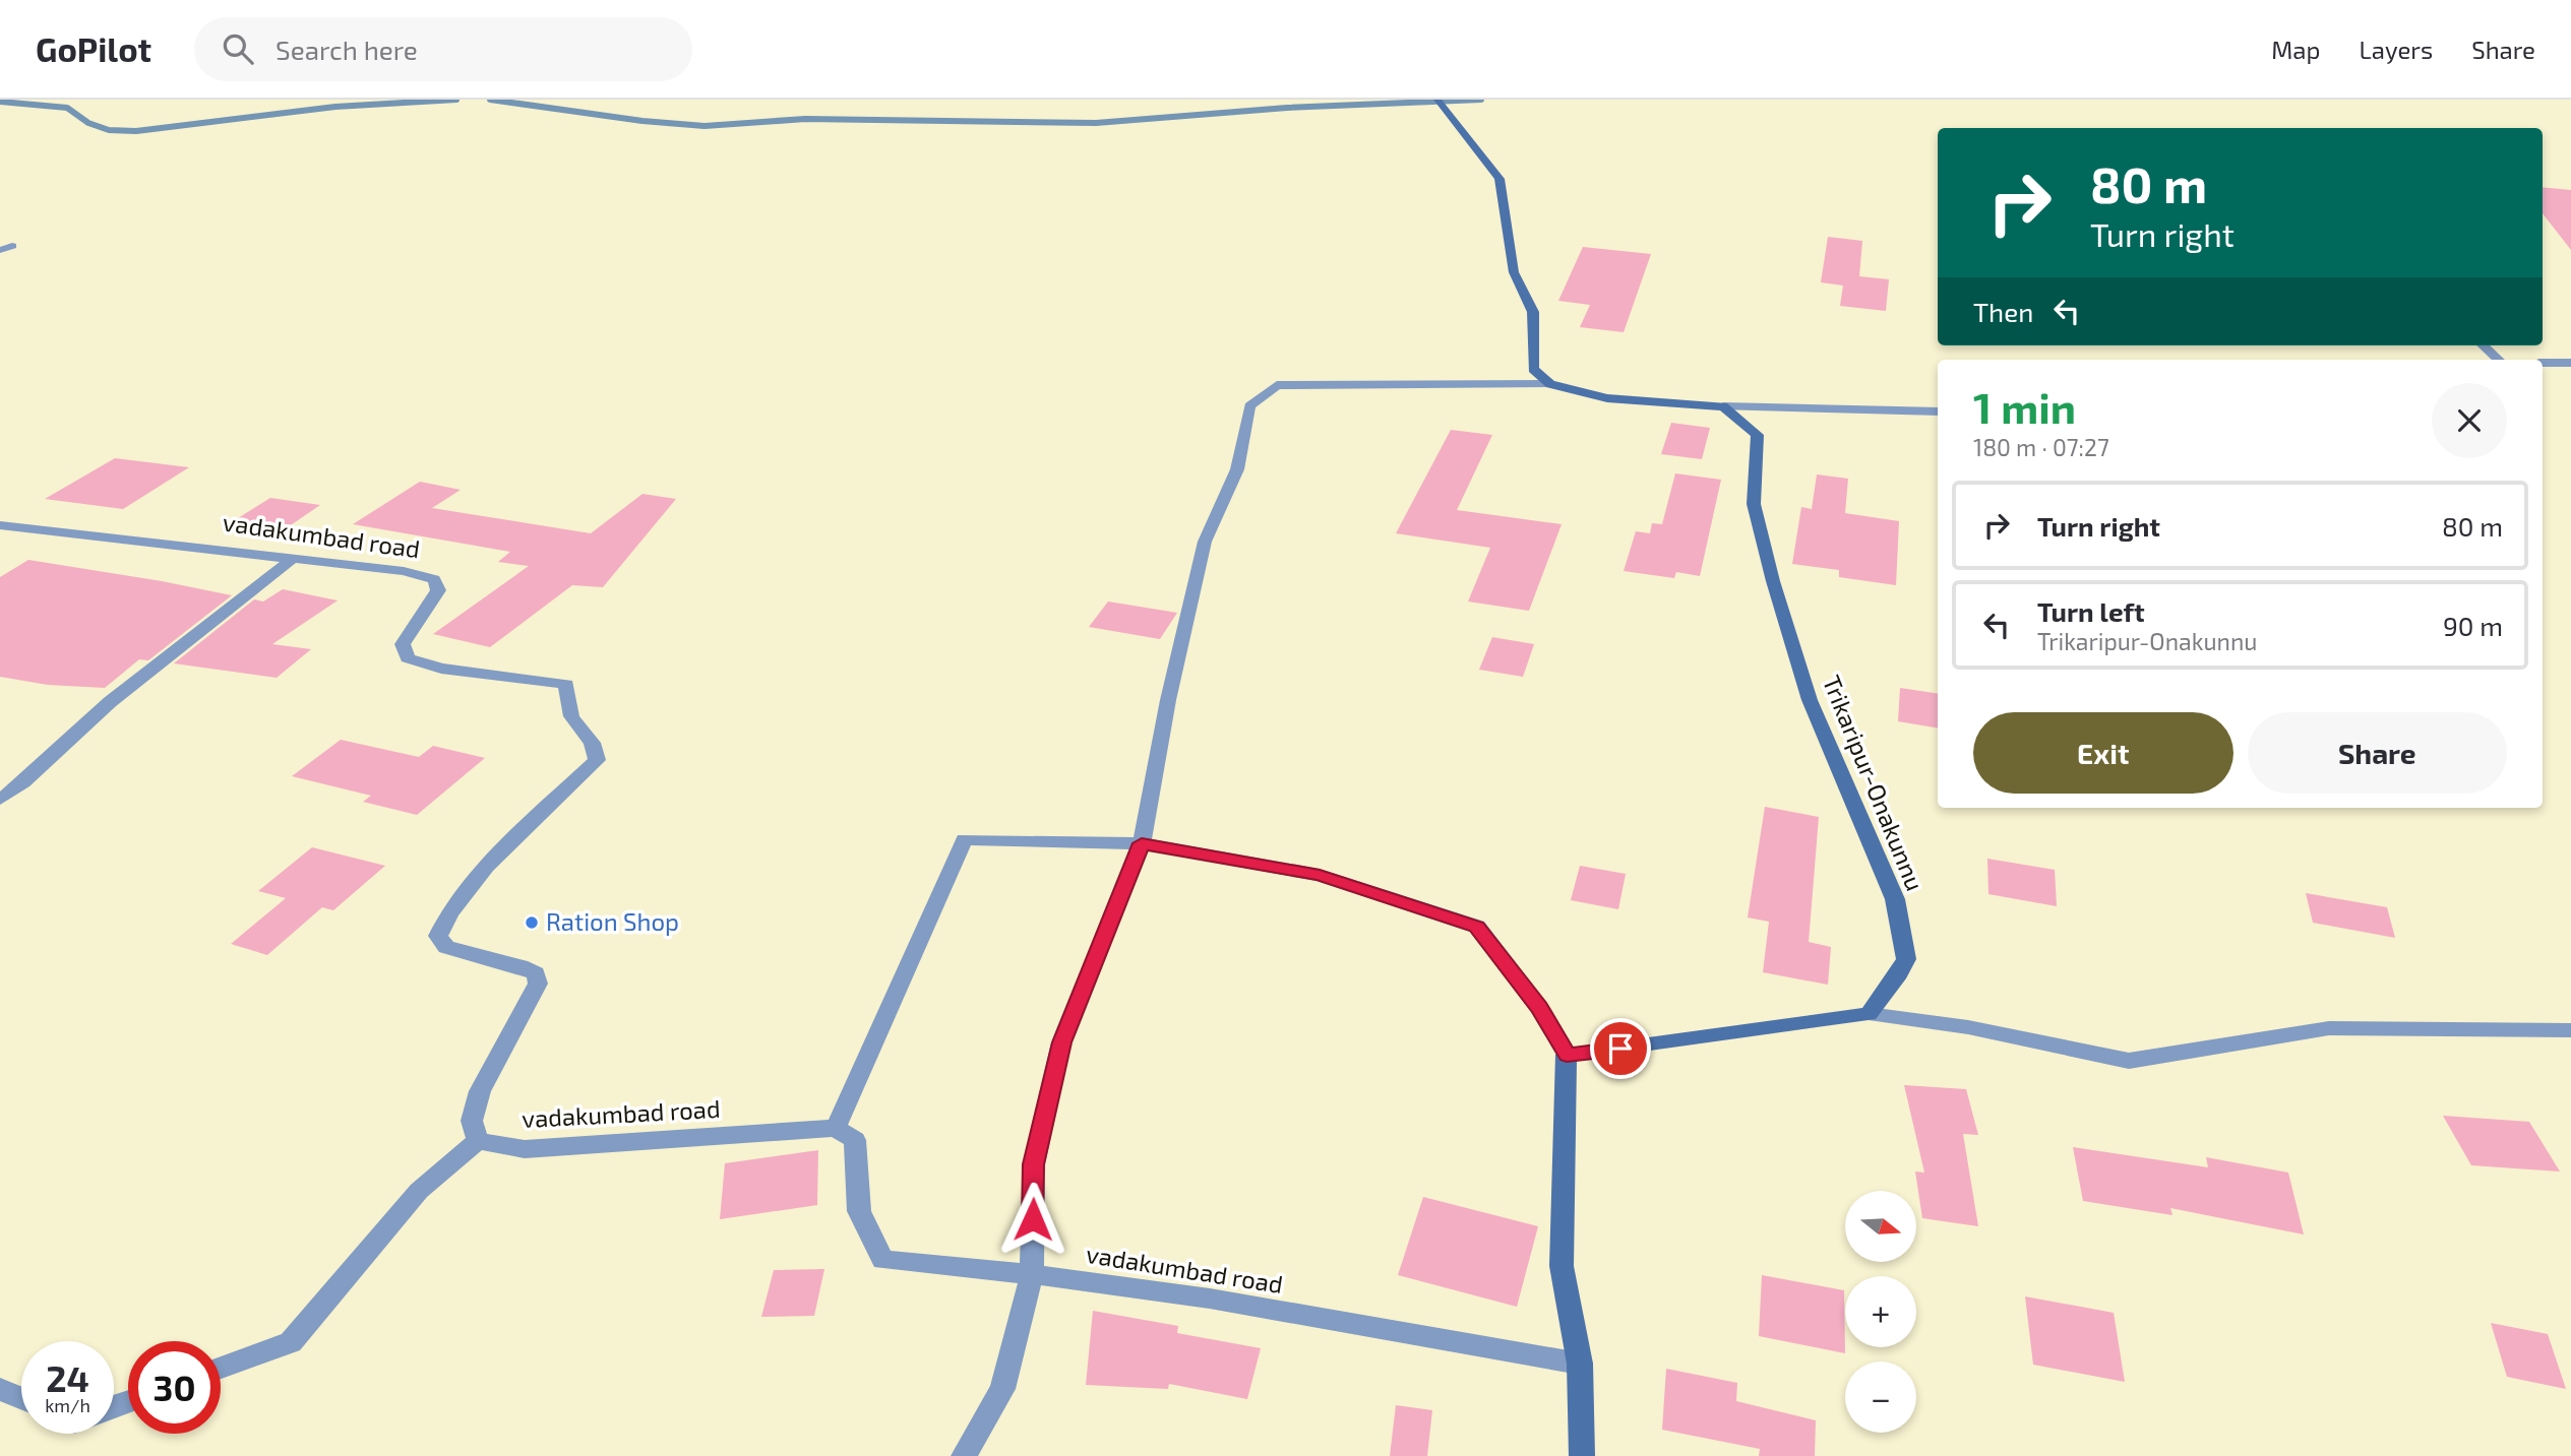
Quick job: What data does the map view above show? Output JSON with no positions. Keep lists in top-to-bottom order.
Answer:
{
  "streets": {
    "street": ["vadakumbad road", "Trikaripur-Onakunnu"]
  },
  "places": ["Ration Shop"],
  "north": "right",
  "page": {
    "header": "GoPilot",
    "search": "Search here",
    "nav": ["Map", "Layers", "Share"],
    "turn": ["80 m", "Turn right"],
    "then": "Then",
    "heading": ["1 min", "180 m · 07:27"],
    "list": [
      {
        "name": "Turn right",
        "value": "80 m"
      },
      {
        "name": "Turn left",
        "note": "Trikaripur-Onakunnu",
        "value": "90 m"
      }
    ],
    "buttons": ["Exit", "Share"],
    "map_buttons": ["+", "−"],
    "speed": "24 km/h",
    "limit": "30"
  }
}
